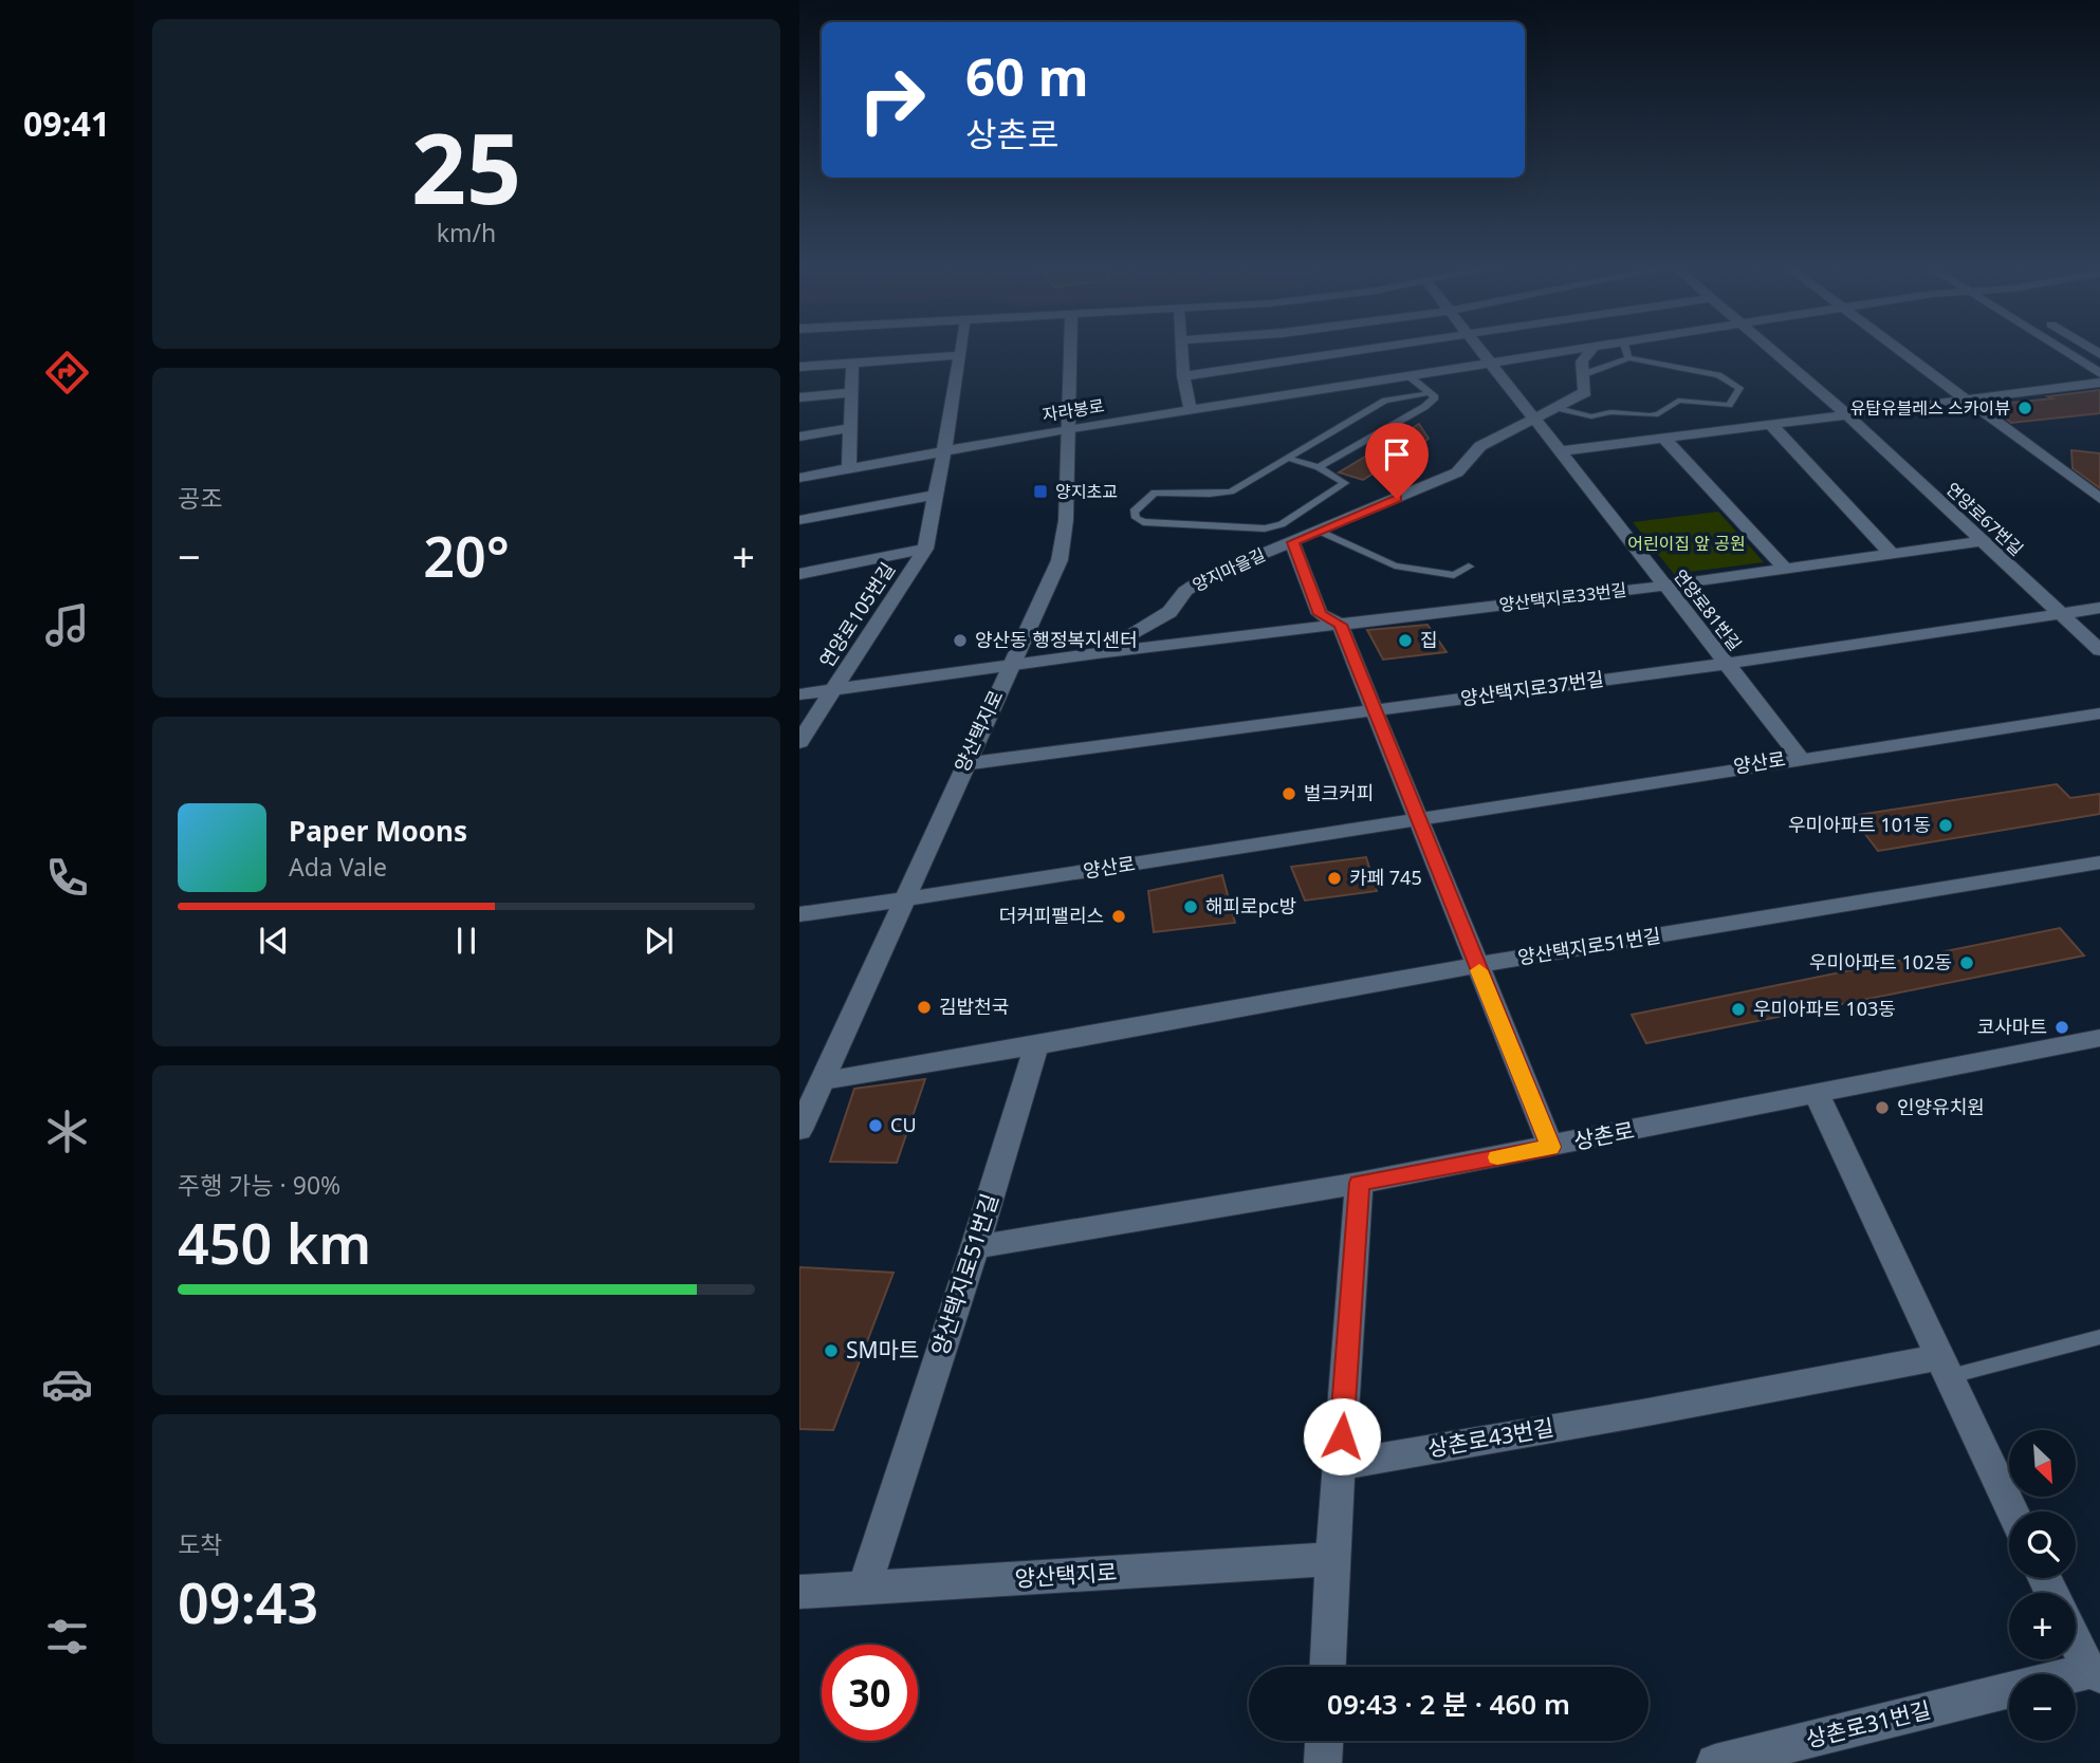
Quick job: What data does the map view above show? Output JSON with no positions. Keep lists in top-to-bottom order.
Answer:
{
  "streets": {
    "street": [
      "자라봉로",
      "연양로67번길",
      "양지마을길",
      "양산택지로33번길",
      "연양로81번길",
      "연양로105번길",
      "양산택지로37번길",
      "양산택지로",
      "양산로",
      "양산택지로51번길",
      "상촌로",
      "상촌로43번길",
      "상촌로31번길"
    ]
  },
  "crossings": [
    ["자라봉로", "연양로81번길"],
    ["자라봉로", "연양로105번길"],
    ["자라봉로", "양산택지로"],
    ["연양로67번길", "양산택지로33번길"],
    ["연양로67번길", "양산택지로37번길"],
    ["양지마을길", "양산택지로33번길"],
    ["양지마을길", "연양로81번길"],
    ["양산택지로33번길", "연양로81번길"],
    ["양산택지로33번길", "연양로105번길"],
    ["양산택지로33번길", "양산택지로"],
    ["연양로81번길", "양산택지로37번길"],
    ["연양로81번길", "양산로"],
    ["양산택지로37번길", "양산택지로"],
    ["양산택지로", "양산로"],
    ["양산택지로", "양산택지로51번길"],
    ["양산택지로51번길", "상촌로"]
  ],
  "parks": ["어린이집 앞 공원"],
  "places": {
    "other": [
      "유탑유블레스 스카이뷰",
      "양산동 행정복지센터",
      "집",
      "벌크커피",
      "우미아파트 101동",
      "카페 745",
      "해피로pc방",
      "더커피팰리스",
      "우미아파트 102동",
      "김밥천국",
      "우미아파트 103동",
      "코사마트",
      "인양유치원",
      "CU",
      "SM마트"
    ],
    "transit": ["양지초교"]
  },
  "north": "bottom right",
  "page": {
    "tabs": "09:41",
    "tile": [
      ["25", "km/h"],
      "공조",
      ["주행 가능 · 90%", "450 km"],
      ["도착", "09:43"]
    ],
    "turn": ["60 m", "상촌로"],
    "heat": ["−", "20°", "+"],
    "song": ["Paper Moons", "Ada Vale"],
    "map_buttons": ["+", "−"],
    "limit": "30",
    "trip": "09:43 · 2 분 · 460 m"
  }
}
